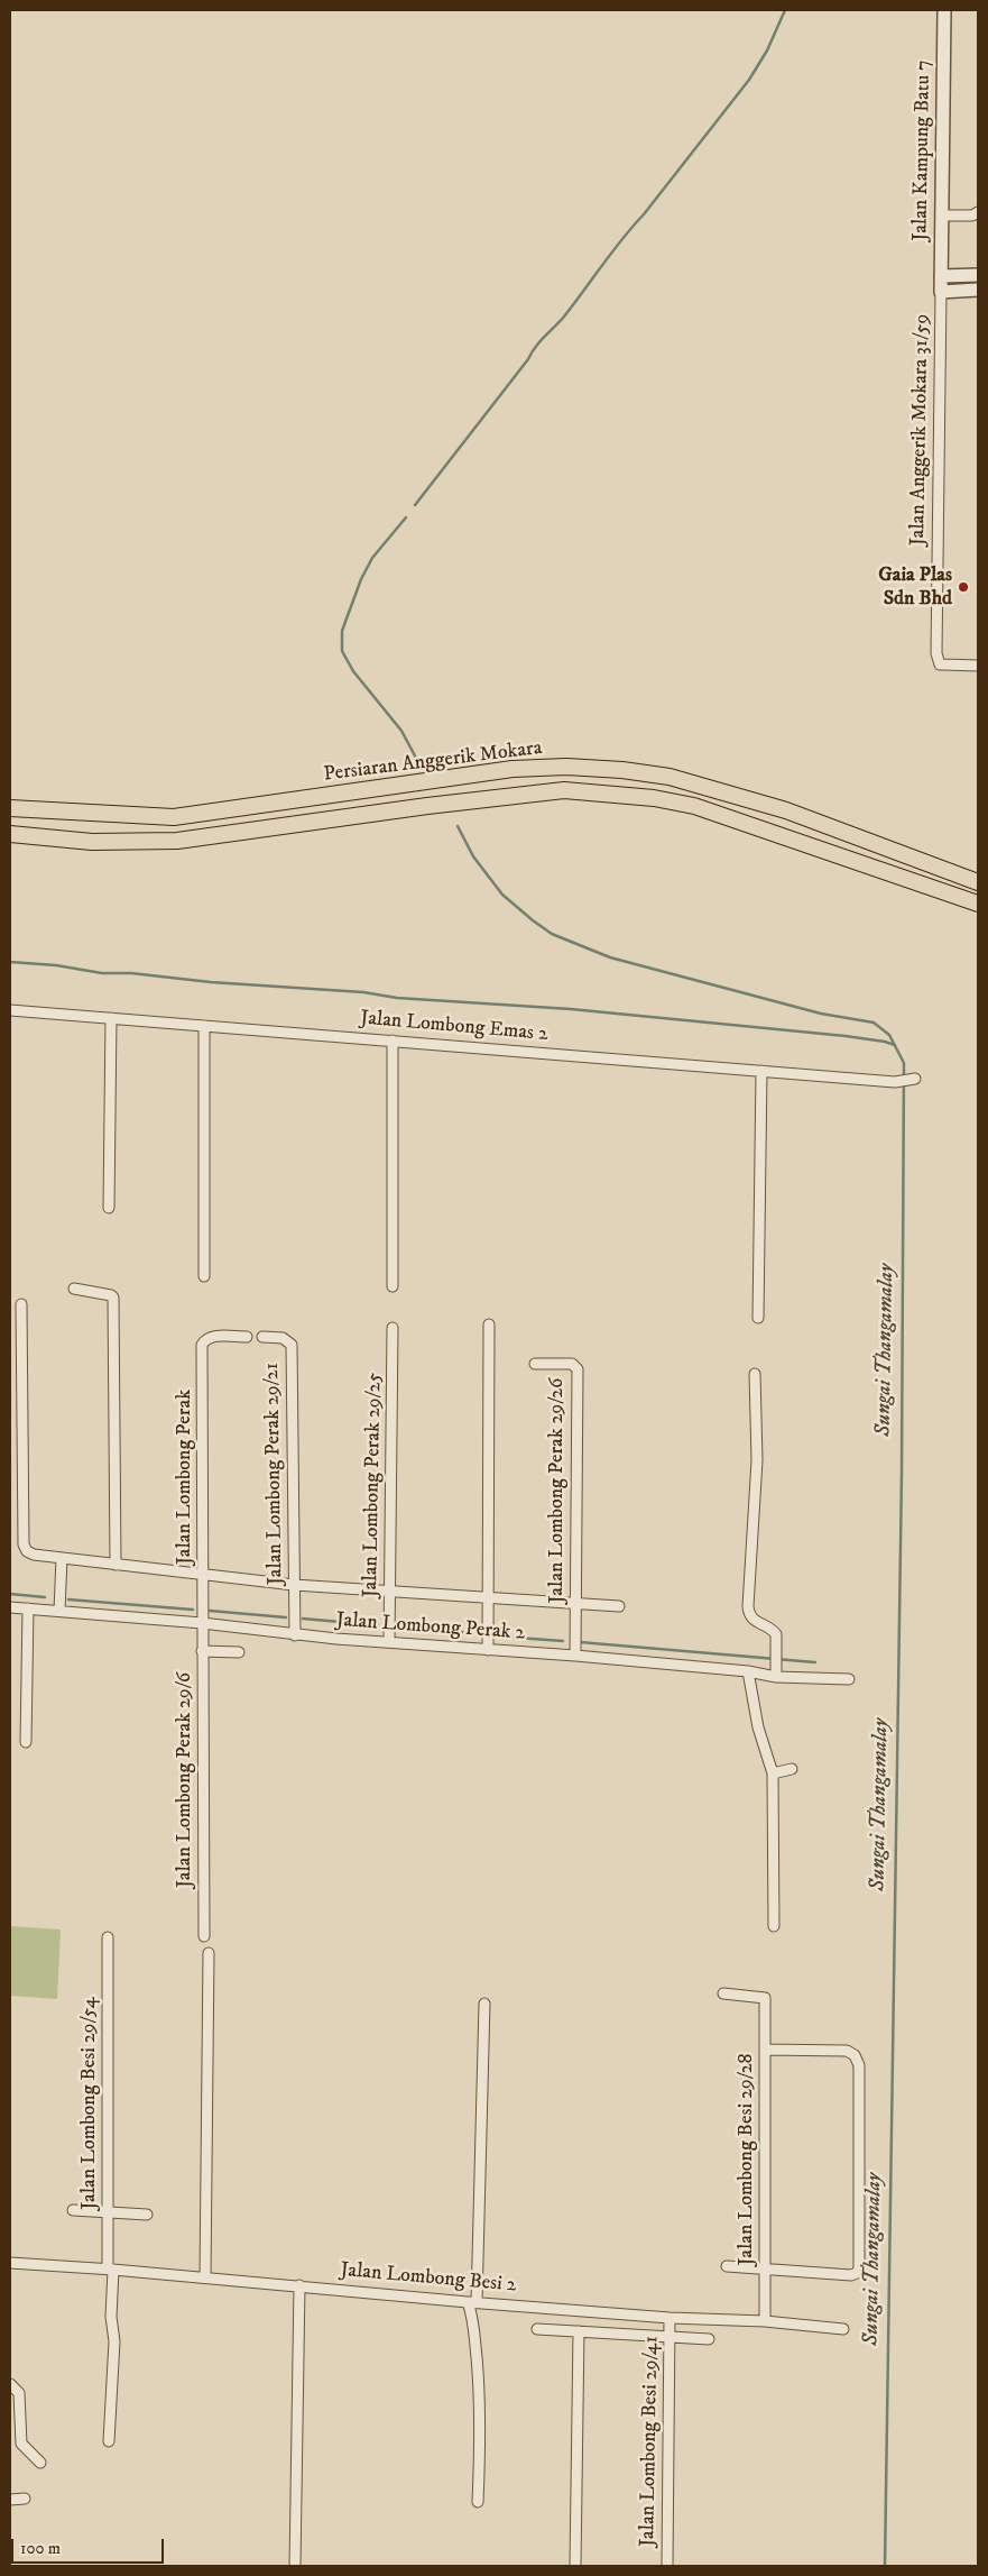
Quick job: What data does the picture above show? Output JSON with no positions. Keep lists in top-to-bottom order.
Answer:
{
  "streets": {
    "main road": ["Persiaran Anggerik Mokara"],
    "street": [
      "Jalan Kampung Batu 7",
      "Jalan Anggerik Mokara 31/59",
      "Jalan Lombong Emas 2",
      "Jalan Lombong Perak 29/21",
      "Jalan Lombong Perak",
      "Jalan Lombong Perak 29/25",
      "Jalan Lombong Perak 29/26",
      "Jalan Lombong Perak 2",
      "Jalan Lombong Perak 29/6",
      "Jalan Lombong Besi 29/54",
      "Jalan Lombong Besi 29/28",
      "Jalan Lombong Besi 2",
      "Jalan Lombong Besi 29/41"
    ]
  },
  "crossings": [
    ["Jalan Kampung Batu 7", "Jalan Anggerik Mokara 31/59"],
    ["Jalan Lombong Perak 29/21", "Jalan Lombong Perak 2"],
    ["Jalan Lombong Perak", "Jalan Lombong Perak 2"],
    ["Jalan Lombong Perak", "Jalan Lombong Perak 29/6"],
    ["Jalan Lombong Perak 29/25", "Jalan Lombong Perak 2"],
    ["Jalan Lombong Perak 29/26", "Jalan Lombong Perak 2"],
    ["Jalan Lombong Perak 2", "Jalan Lombong Perak 29/6"],
    ["Jalan Lombong Besi 29/54", "Jalan Lombong Besi 2"],
    ["Jalan Lombong Besi 29/28", "Jalan Lombong Besi 2"],
    ["Jalan Lombong Besi 2", "Jalan Lombong Besi 29/41"]
  ],
  "water": ["Sungai Thangamalay"],
  "places": ["Gaia Plas Sdn Bhd"],
  "scale_bar": "100 m"
}
